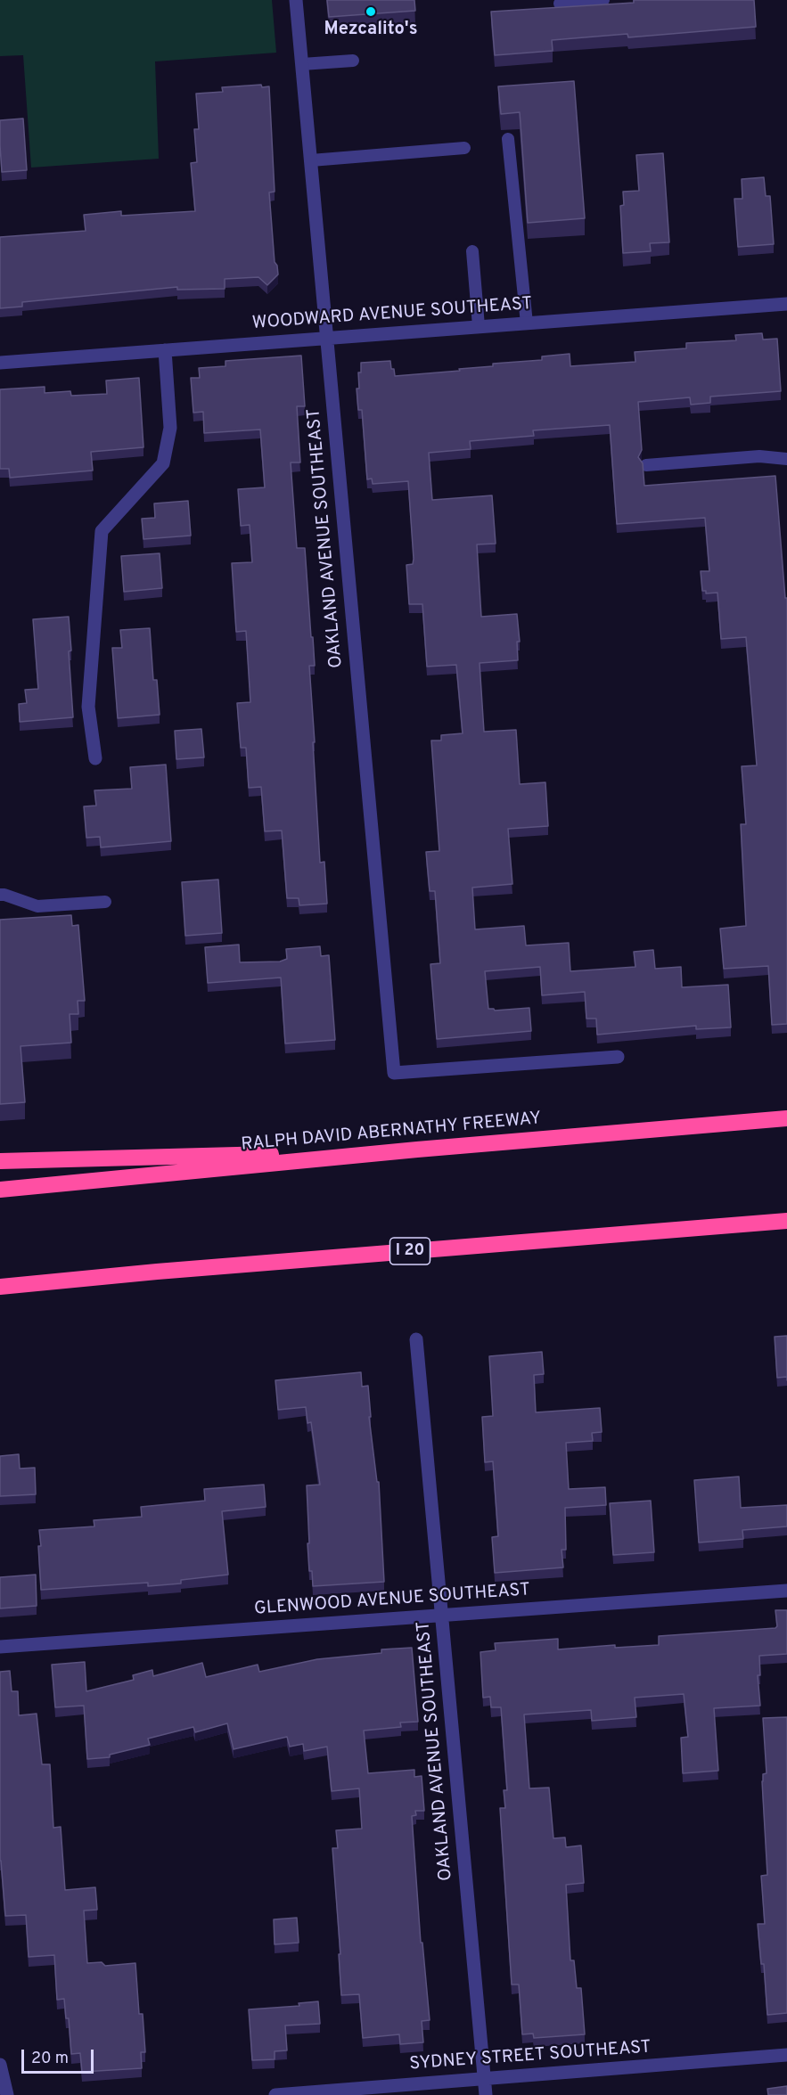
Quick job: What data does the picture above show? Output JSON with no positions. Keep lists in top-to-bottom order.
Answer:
{
  "streets": {
    "highway": ["RALPH DAVID ABERNATHY FREEWAY", "I 20"],
    "street": [
      "WOODWARD AVENUE SOUTHEAST",
      "OAKLAND AVENUE SOUTHEAST",
      "GLENWOOD AVENUE SOUTHEAST",
      "SYDNEY STREET SOUTHEAST"
    ]
  },
  "crossings": [
    ["WOODWARD AVENUE SOUTHEAST", "OAKLAND AVENUE SOUTHEAST"],
    ["OAKLAND AVENUE SOUTHEAST", "GLENWOOD AVENUE SOUTHEAST"],
    ["OAKLAND AVENUE SOUTHEAST", "SYDNEY STREET SOUTHEAST"]
  ],
  "places": ["Mezcalito's"],
  "scale_bar": "20 m"
}
